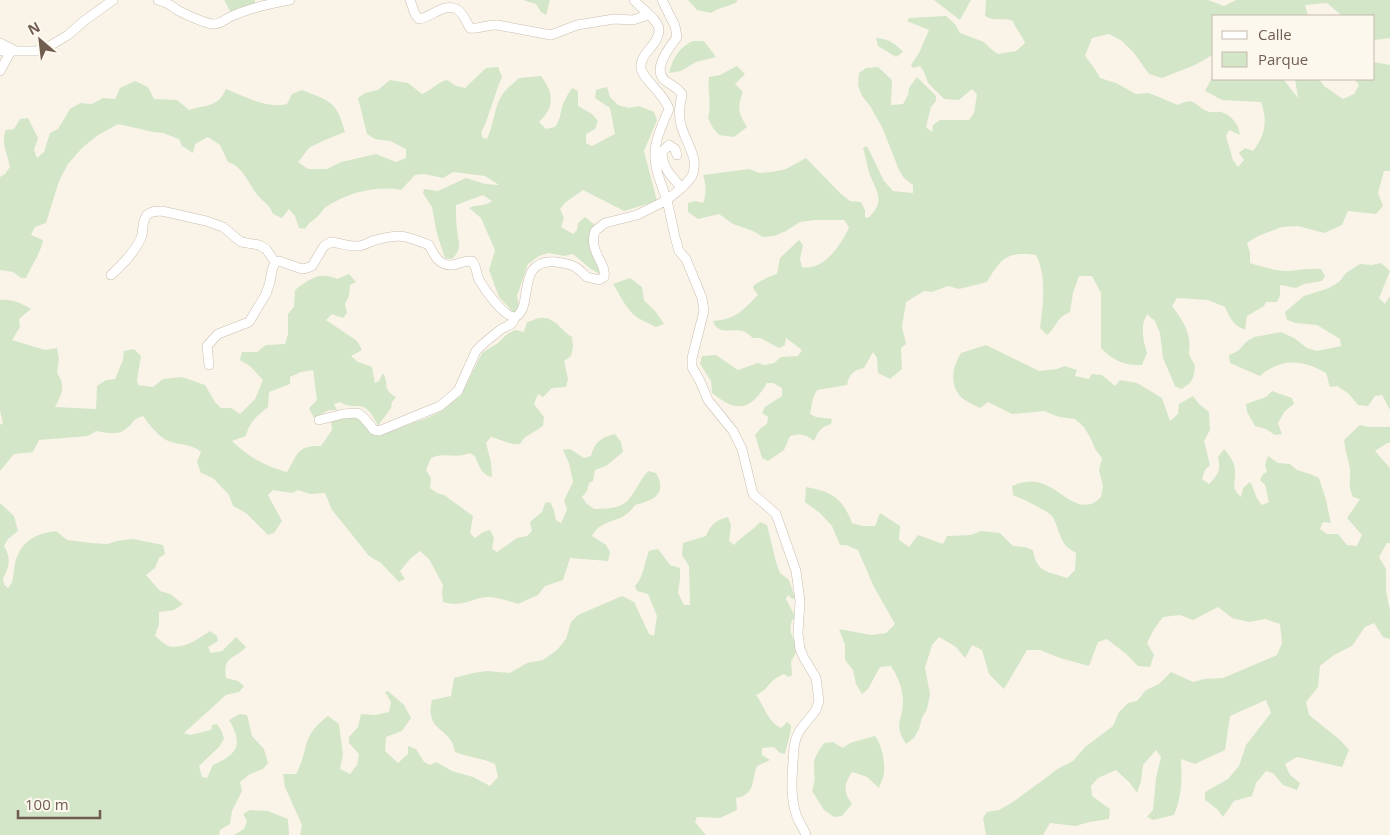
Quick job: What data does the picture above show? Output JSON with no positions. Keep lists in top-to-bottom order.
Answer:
{
  "legend": ["Calle", "Parque"],
  "scale_bar": "100 m",
  "north": "top left"
}
